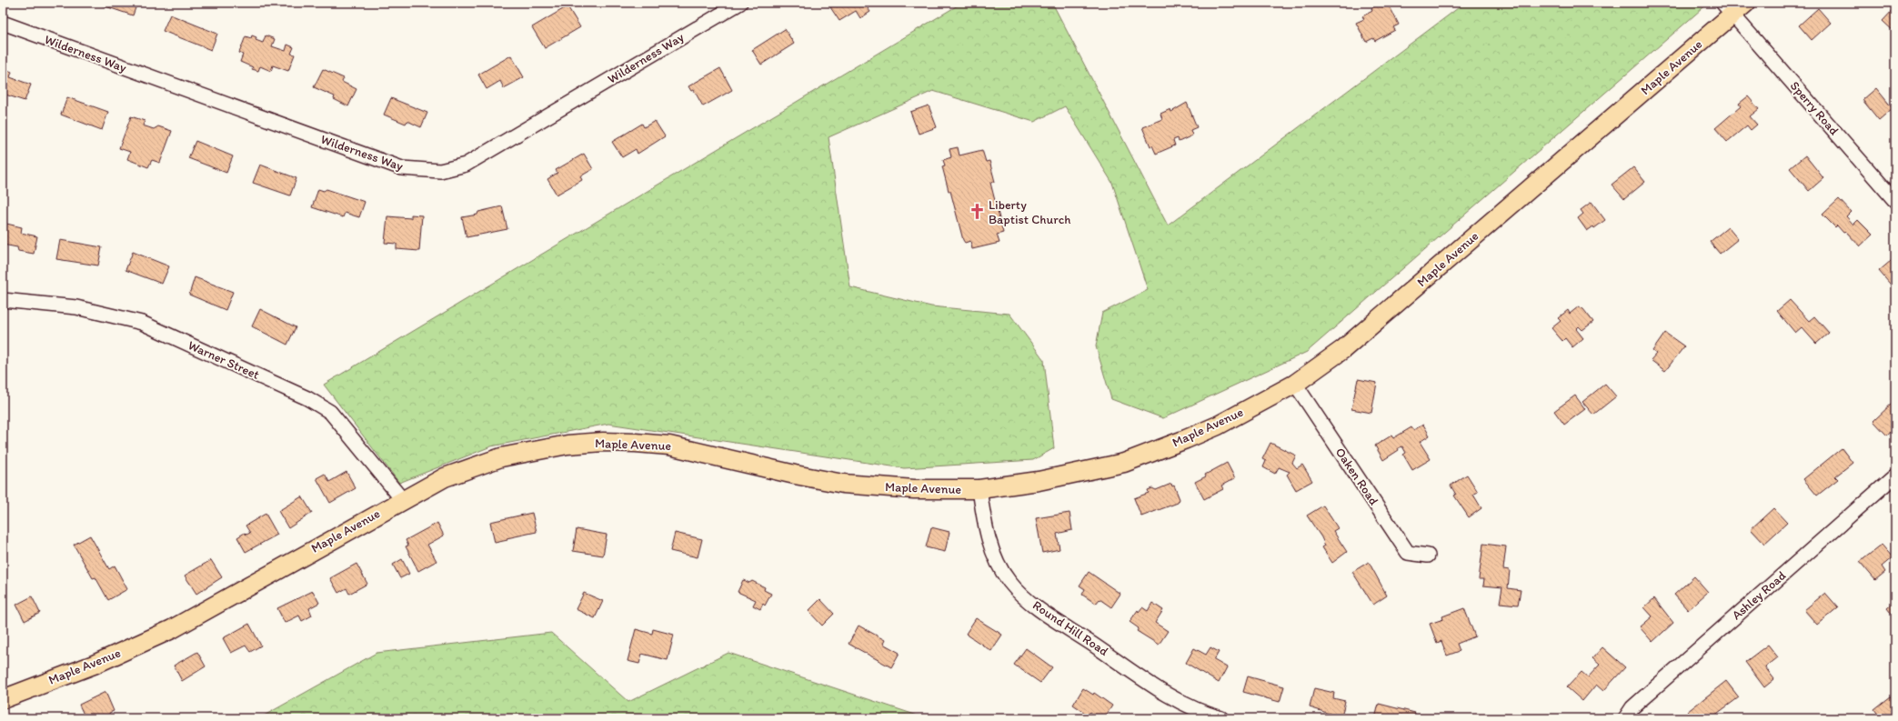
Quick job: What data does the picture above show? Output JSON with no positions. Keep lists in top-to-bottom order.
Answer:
{
  "streets": {
    "main road": ["Maple Avenue"],
    "street": [
      "Wilderness Way",
      "Sperry Road",
      "Warner Street",
      "Oaken Road",
      "Ashley Road",
      "Round Hill Road"
    ]
  },
  "crossings": [
    ["Maple Avenue", "Sperry Road"],
    ["Maple Avenue", "Warner Street"],
    ["Maple Avenue", "Oaken Road"],
    ["Maple Avenue", "Round Hill Road"]
  ],
  "places": {
    "church": ["Liberty Baptist Church"]
  }
}
